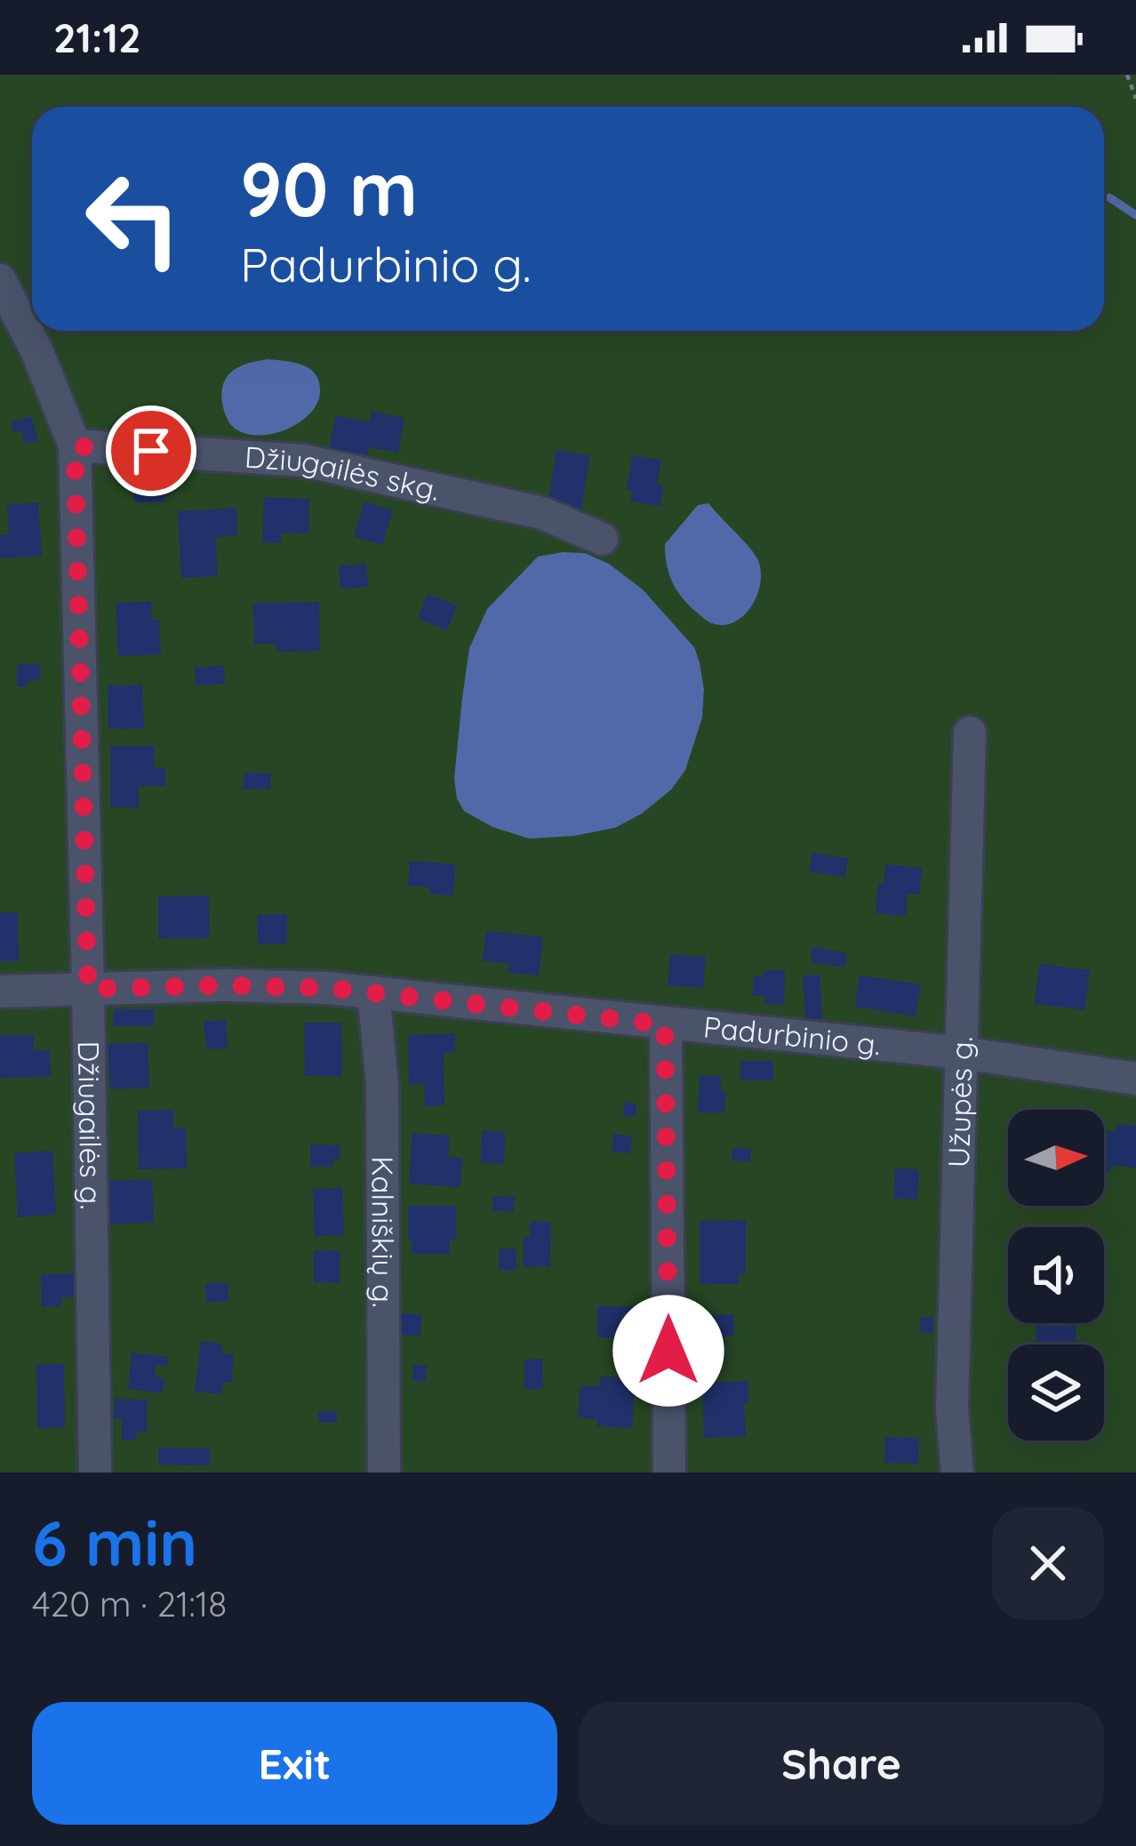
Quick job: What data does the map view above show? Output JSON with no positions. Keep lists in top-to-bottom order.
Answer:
{
  "streets": {
    "street": [
      "Džiugailės skg.",
      "Padurbinio g.",
      "Užupės g.",
      "Džiugailės g.",
      "Kalniškių g."
    ]
  },
  "crossings": [
    ["Džiugailės skg.", "Džiugailės g."],
    ["Padurbinio g.", "Užupės g."],
    ["Padurbinio g.", "Džiugailės g."],
    ["Padurbinio g.", "Kalniškių g."]
  ],
  "north": "right",
  "page": {
    "status": "21:12",
    "turn": ["90 m", "Padurbinio g."],
    "heading": ["6 min", "420 m · 21:18"],
    "buttons": ["Exit", "Share"]
  }
}
